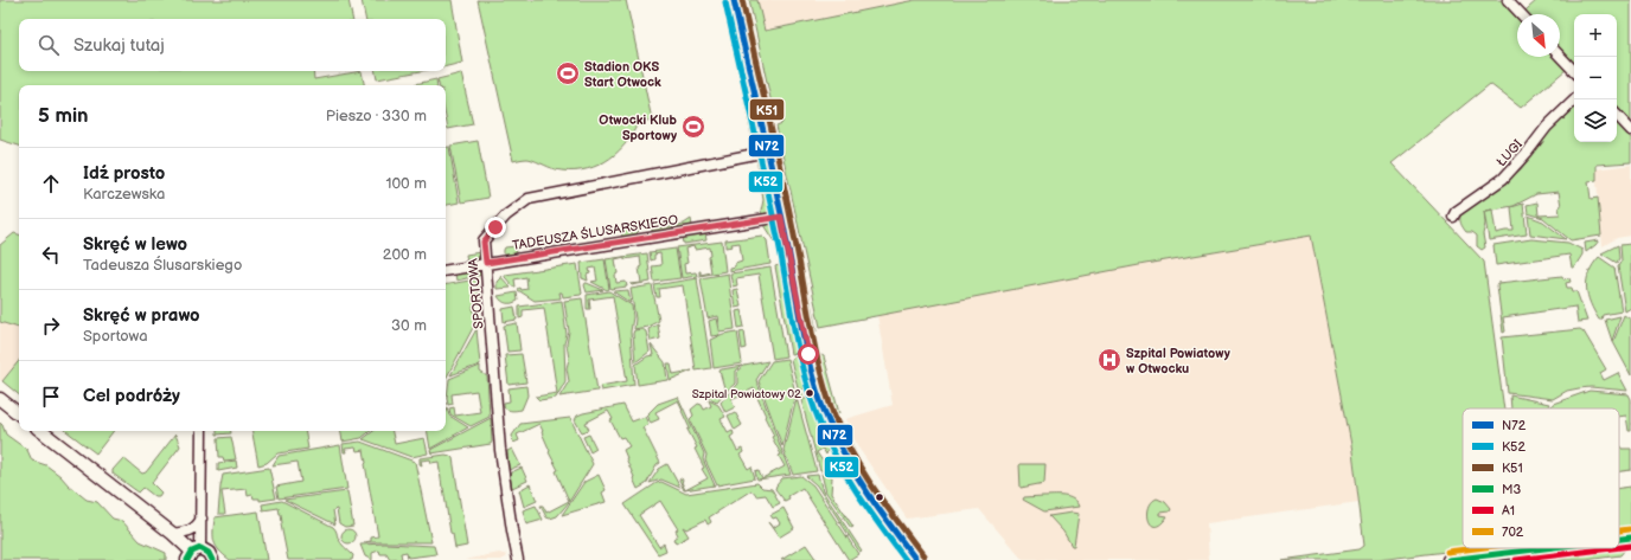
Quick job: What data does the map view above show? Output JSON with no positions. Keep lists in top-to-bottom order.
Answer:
{
  "streets": {
    "street": ["ŁUGI", "TADEUSZA ŚLUSARSKIEGO", "SPORTOWA"]
  },
  "crossings": [
    ["TADEUSZA ŚLUSARSKIEGO", "SPORTOWA"]
  ],
  "places": {
    "sports": ["Stadion OKS Start Otwock", "Otwocki Klub Sportowy"],
    "hospital": ["Szpital Powiatowy w Otwocku"],
    "other": ["Szpital Powiatowy 02"]
  },
  "lines": [
    "transit line N72",
    "transit line K51",
    "transit line K52",
    "transit line 702",
    "transit line M3",
    "transit line A1"
  ],
  "legend": [
    "N72",
    "K52",
    "K51",
    "M3",
    "A1",
    "702"
  ],
  "north": "bottom right",
  "page": {
    "map_buttons": ["+", "−"],
    "search": "Szukaj tutaj",
    "heading": ["5 min", "Pieszo · 330 m"],
    "list": [
      ["Idź prosto", "Karczewska", "100 m"],
      ["Skręć w lewo", "Tadeusza Ślusarskiego", "200 m"],
      ["Skręć w prawo", "Sportowa", "30 m"],
      "Cel podróży"
    ]
  }
}
